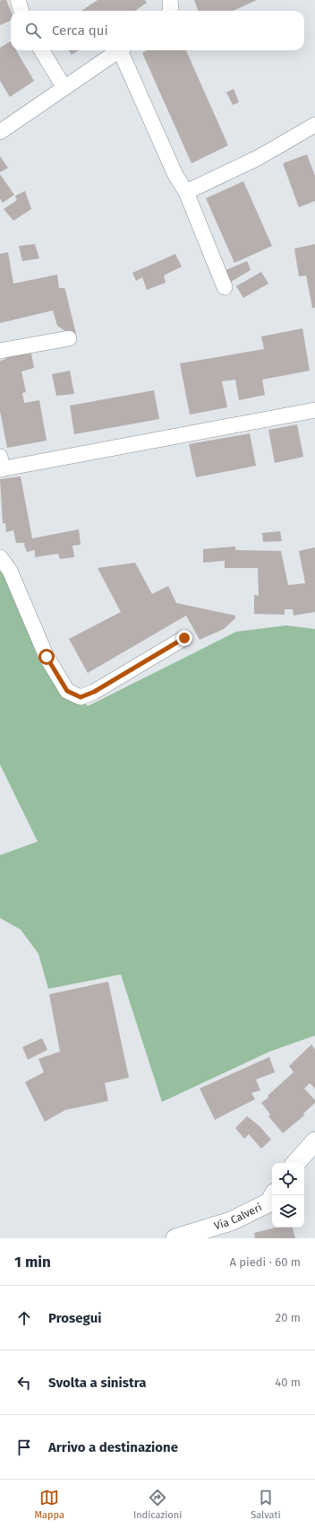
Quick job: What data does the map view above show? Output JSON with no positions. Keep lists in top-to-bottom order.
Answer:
{
  "streets": {
    "street": ["Via Calveri"]
  },
  "page": {
    "search": "Cerca qui",
    "heading": ["1 min", "A piedi · 60 m"],
    "list": [
      ["Prosegui", "20 m"],
      ["Svolta a sinistra", "40 m"],
      "Arrivo a destinazione"
    ],
    "nav": ["Mappa", "Indicazioni", "Salvati"]
  }
}
